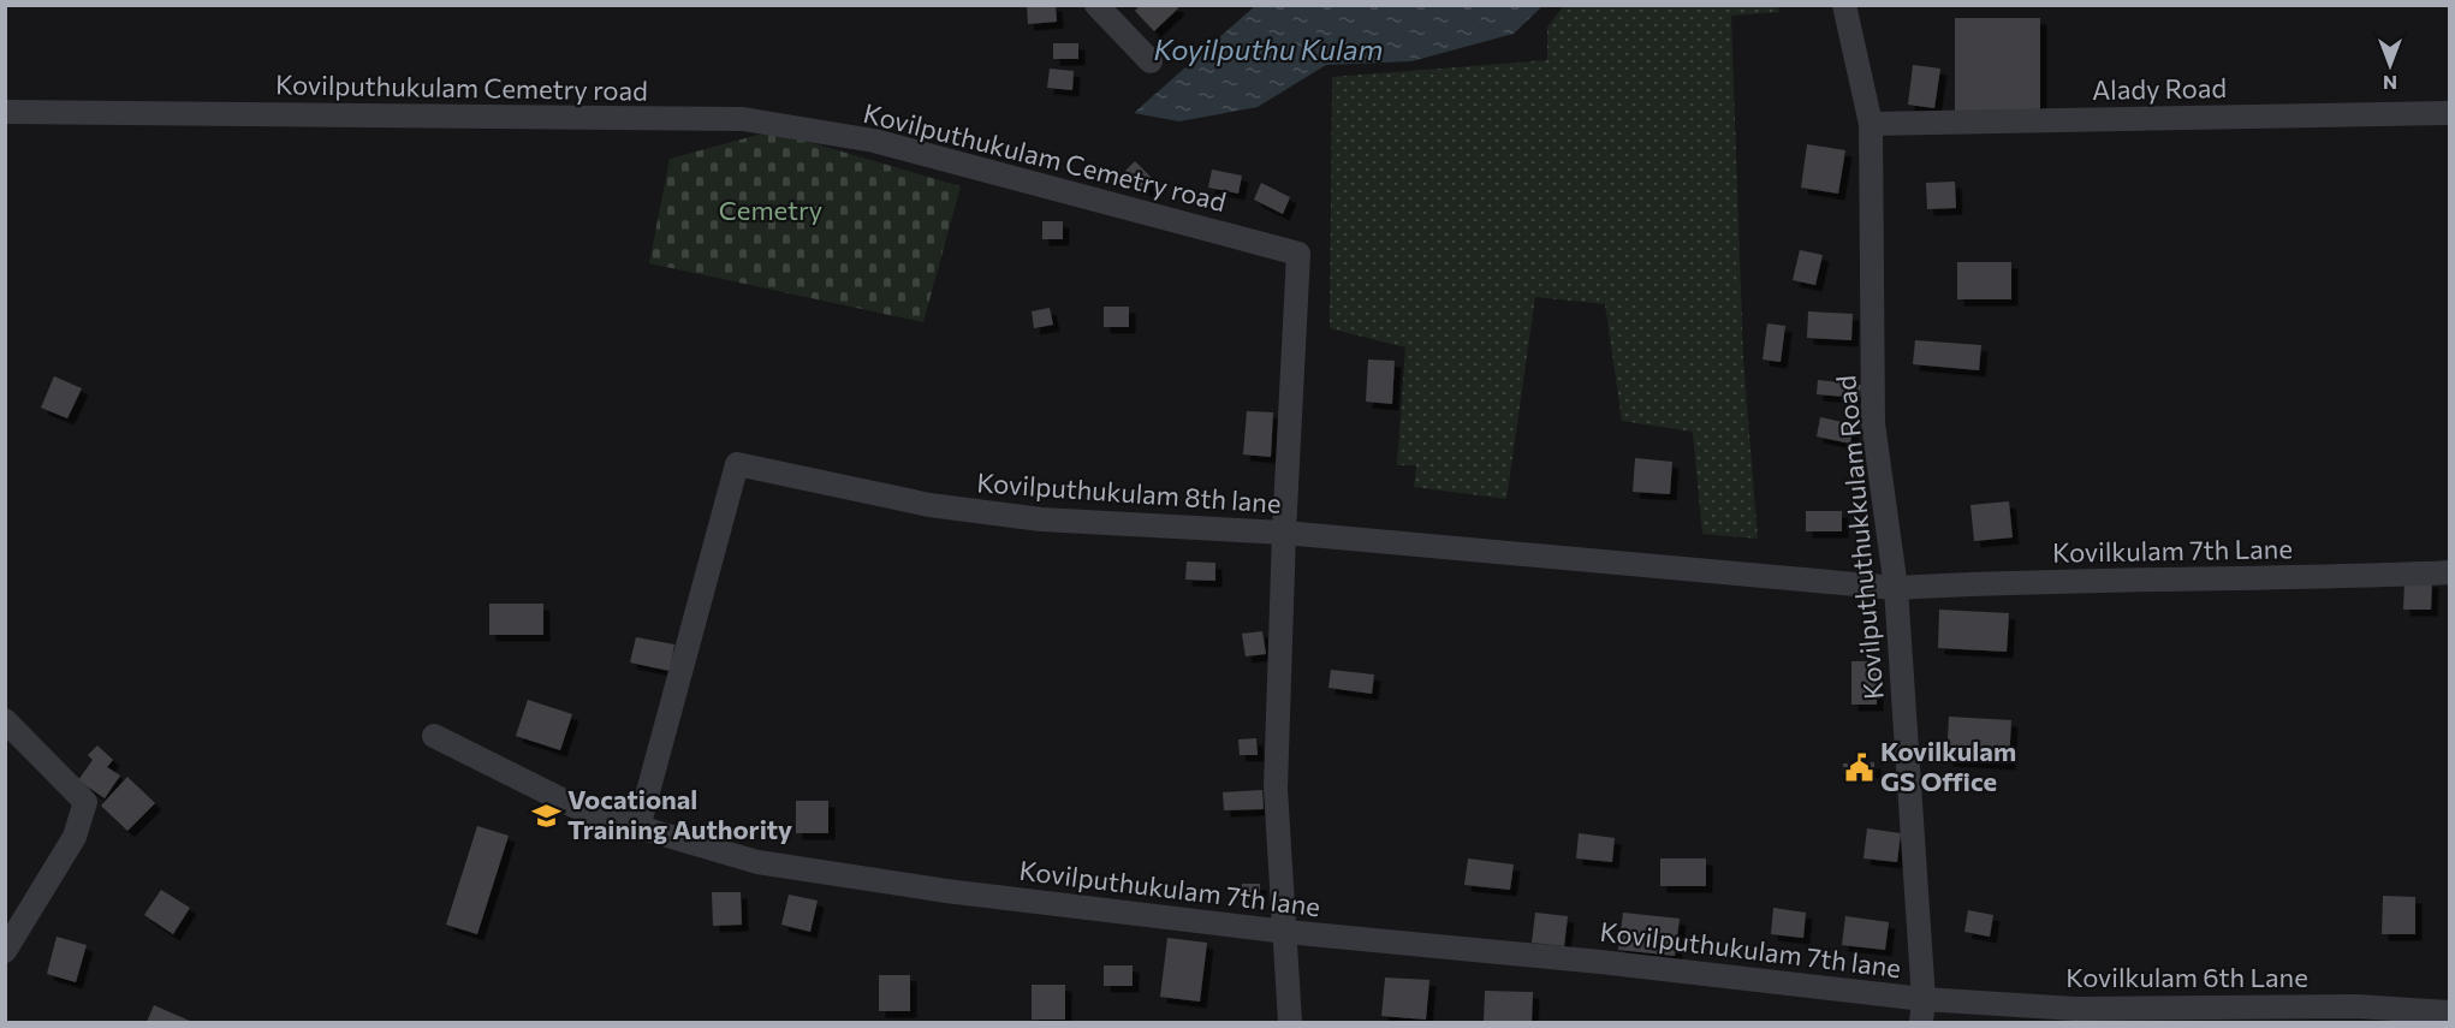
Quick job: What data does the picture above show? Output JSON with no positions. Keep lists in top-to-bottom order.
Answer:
{
  "streets": {
    "street": [
      "Kovilputhukulam Cemetry road",
      "Alady Road",
      "Kovilputhukulam 8th lane",
      "Kovilputhuthukkulam Road",
      "Kovilkulam 7th Lane",
      "Kovilputhukulam 7th lane",
      "Kovilkulam 6th Lane"
    ]
  },
  "crossings": [
    ["Kovilputhukulam Cemetry road", "Kovilputhukulam 8th lane"],
    ["Kovilputhukulam Cemetry road", "Kovilputhukulam 7th lane"],
    ["Alady Road", "Kovilputhuthukkulam Road"],
    ["Kovilputhukulam 8th lane", "Kovilputhuthukkulam Road"],
    ["Kovilputhukulam 8th lane", "Kovilkulam 7th Lane"],
    ["Kovilputhukulam 8th lane", "Kovilputhukulam 7th lane"],
    ["Kovilputhuthukkulam Road", "Kovilkulam 7th Lane"],
    ["Kovilputhuthukkulam Road", "Kovilputhukulam 7th lane"],
    ["Kovilputhuthukkulam Road", "Kovilkulam 6th Lane"],
    ["Kovilputhukulam 7th lane", "Kovilkulam 6th Lane"]
  ],
  "water": ["Koyilputhu Kulam"],
  "parks": ["Cemetry"],
  "places": {
    "public building": ["Kovilkulam GS Office"],
    "school or university": ["Vocational Training Authority"]
  },
  "north": "bottom"
}
